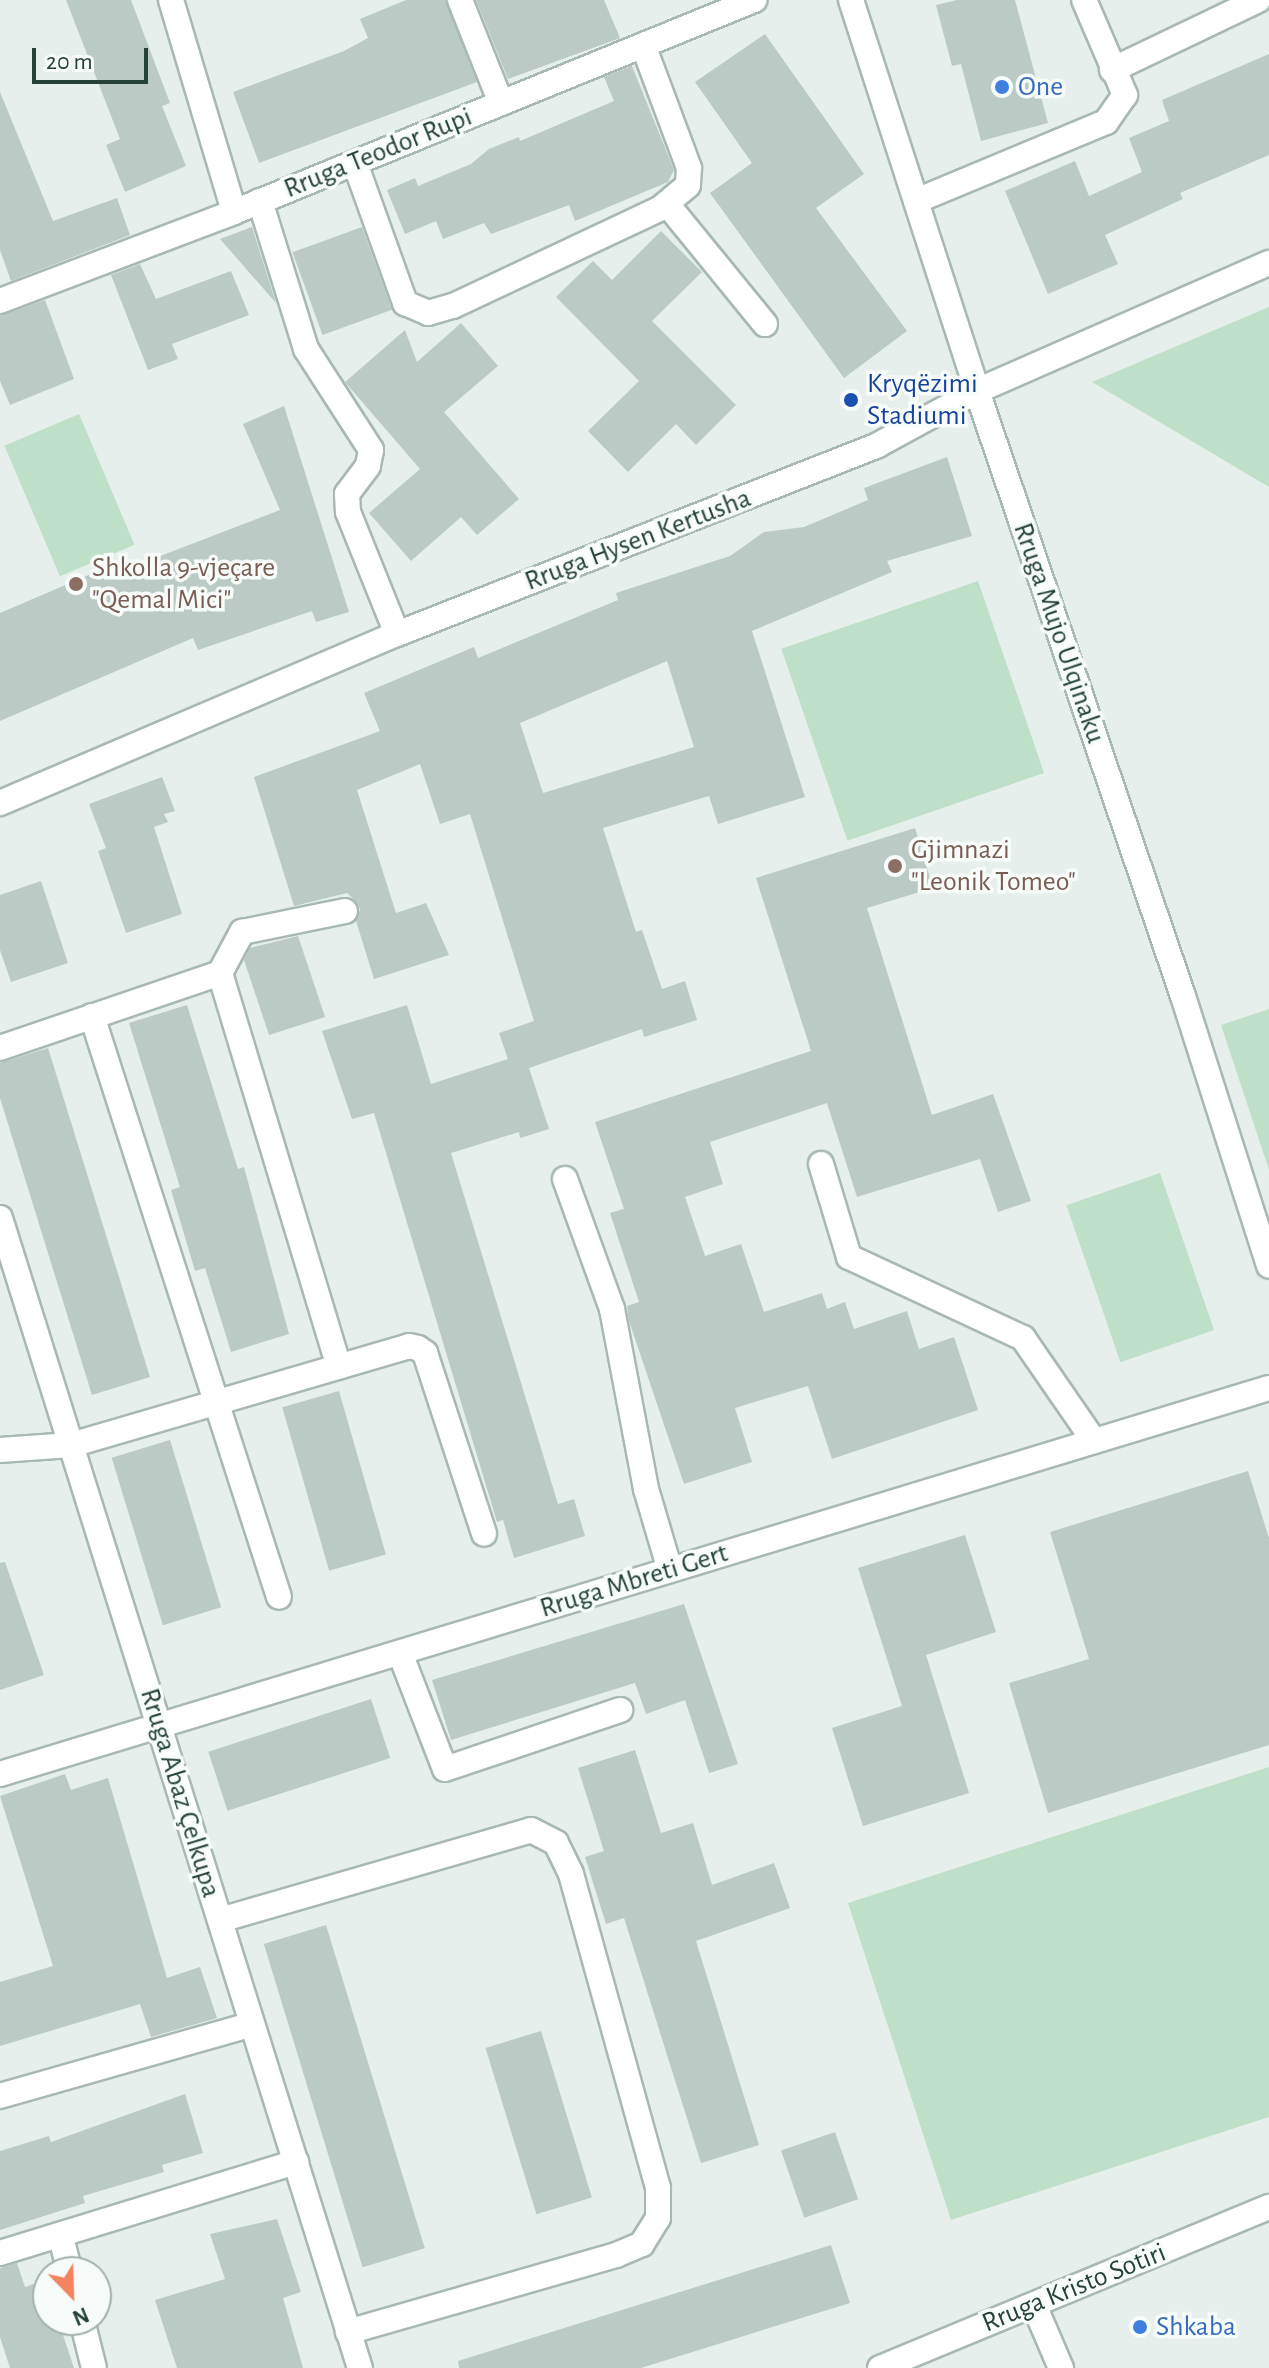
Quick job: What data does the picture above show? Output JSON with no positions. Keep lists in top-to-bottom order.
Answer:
{
  "streets": {
    "street": [
      "Rruga Teodor Rupi",
      "Rruga Hysen Kertusha",
      "Rruga Mujo Ulqinaku",
      "Rruga Mbreti Gert",
      "Rruga Abaz Çelkupa",
      "Rruga Kristo Sotiri"
    ]
  },
  "crossings": [
    ["Rruga Hysen Kertusha", "Rruga Mujo Ulqinaku"],
    ["Rruga Mbreti Gert", "Rruga Abaz Çelkupa"]
  ],
  "places": [
    "One",
    "Kryqëzimi Stadiumi",
    "Shkolla 9-vjeçare \"Qemal Mici\"",
    "Gjimnazi \"Leonik Tomeo\"",
    "Shkaba"
  ],
  "scale_bar": "20 m",
  "north": "bottom right"
}
